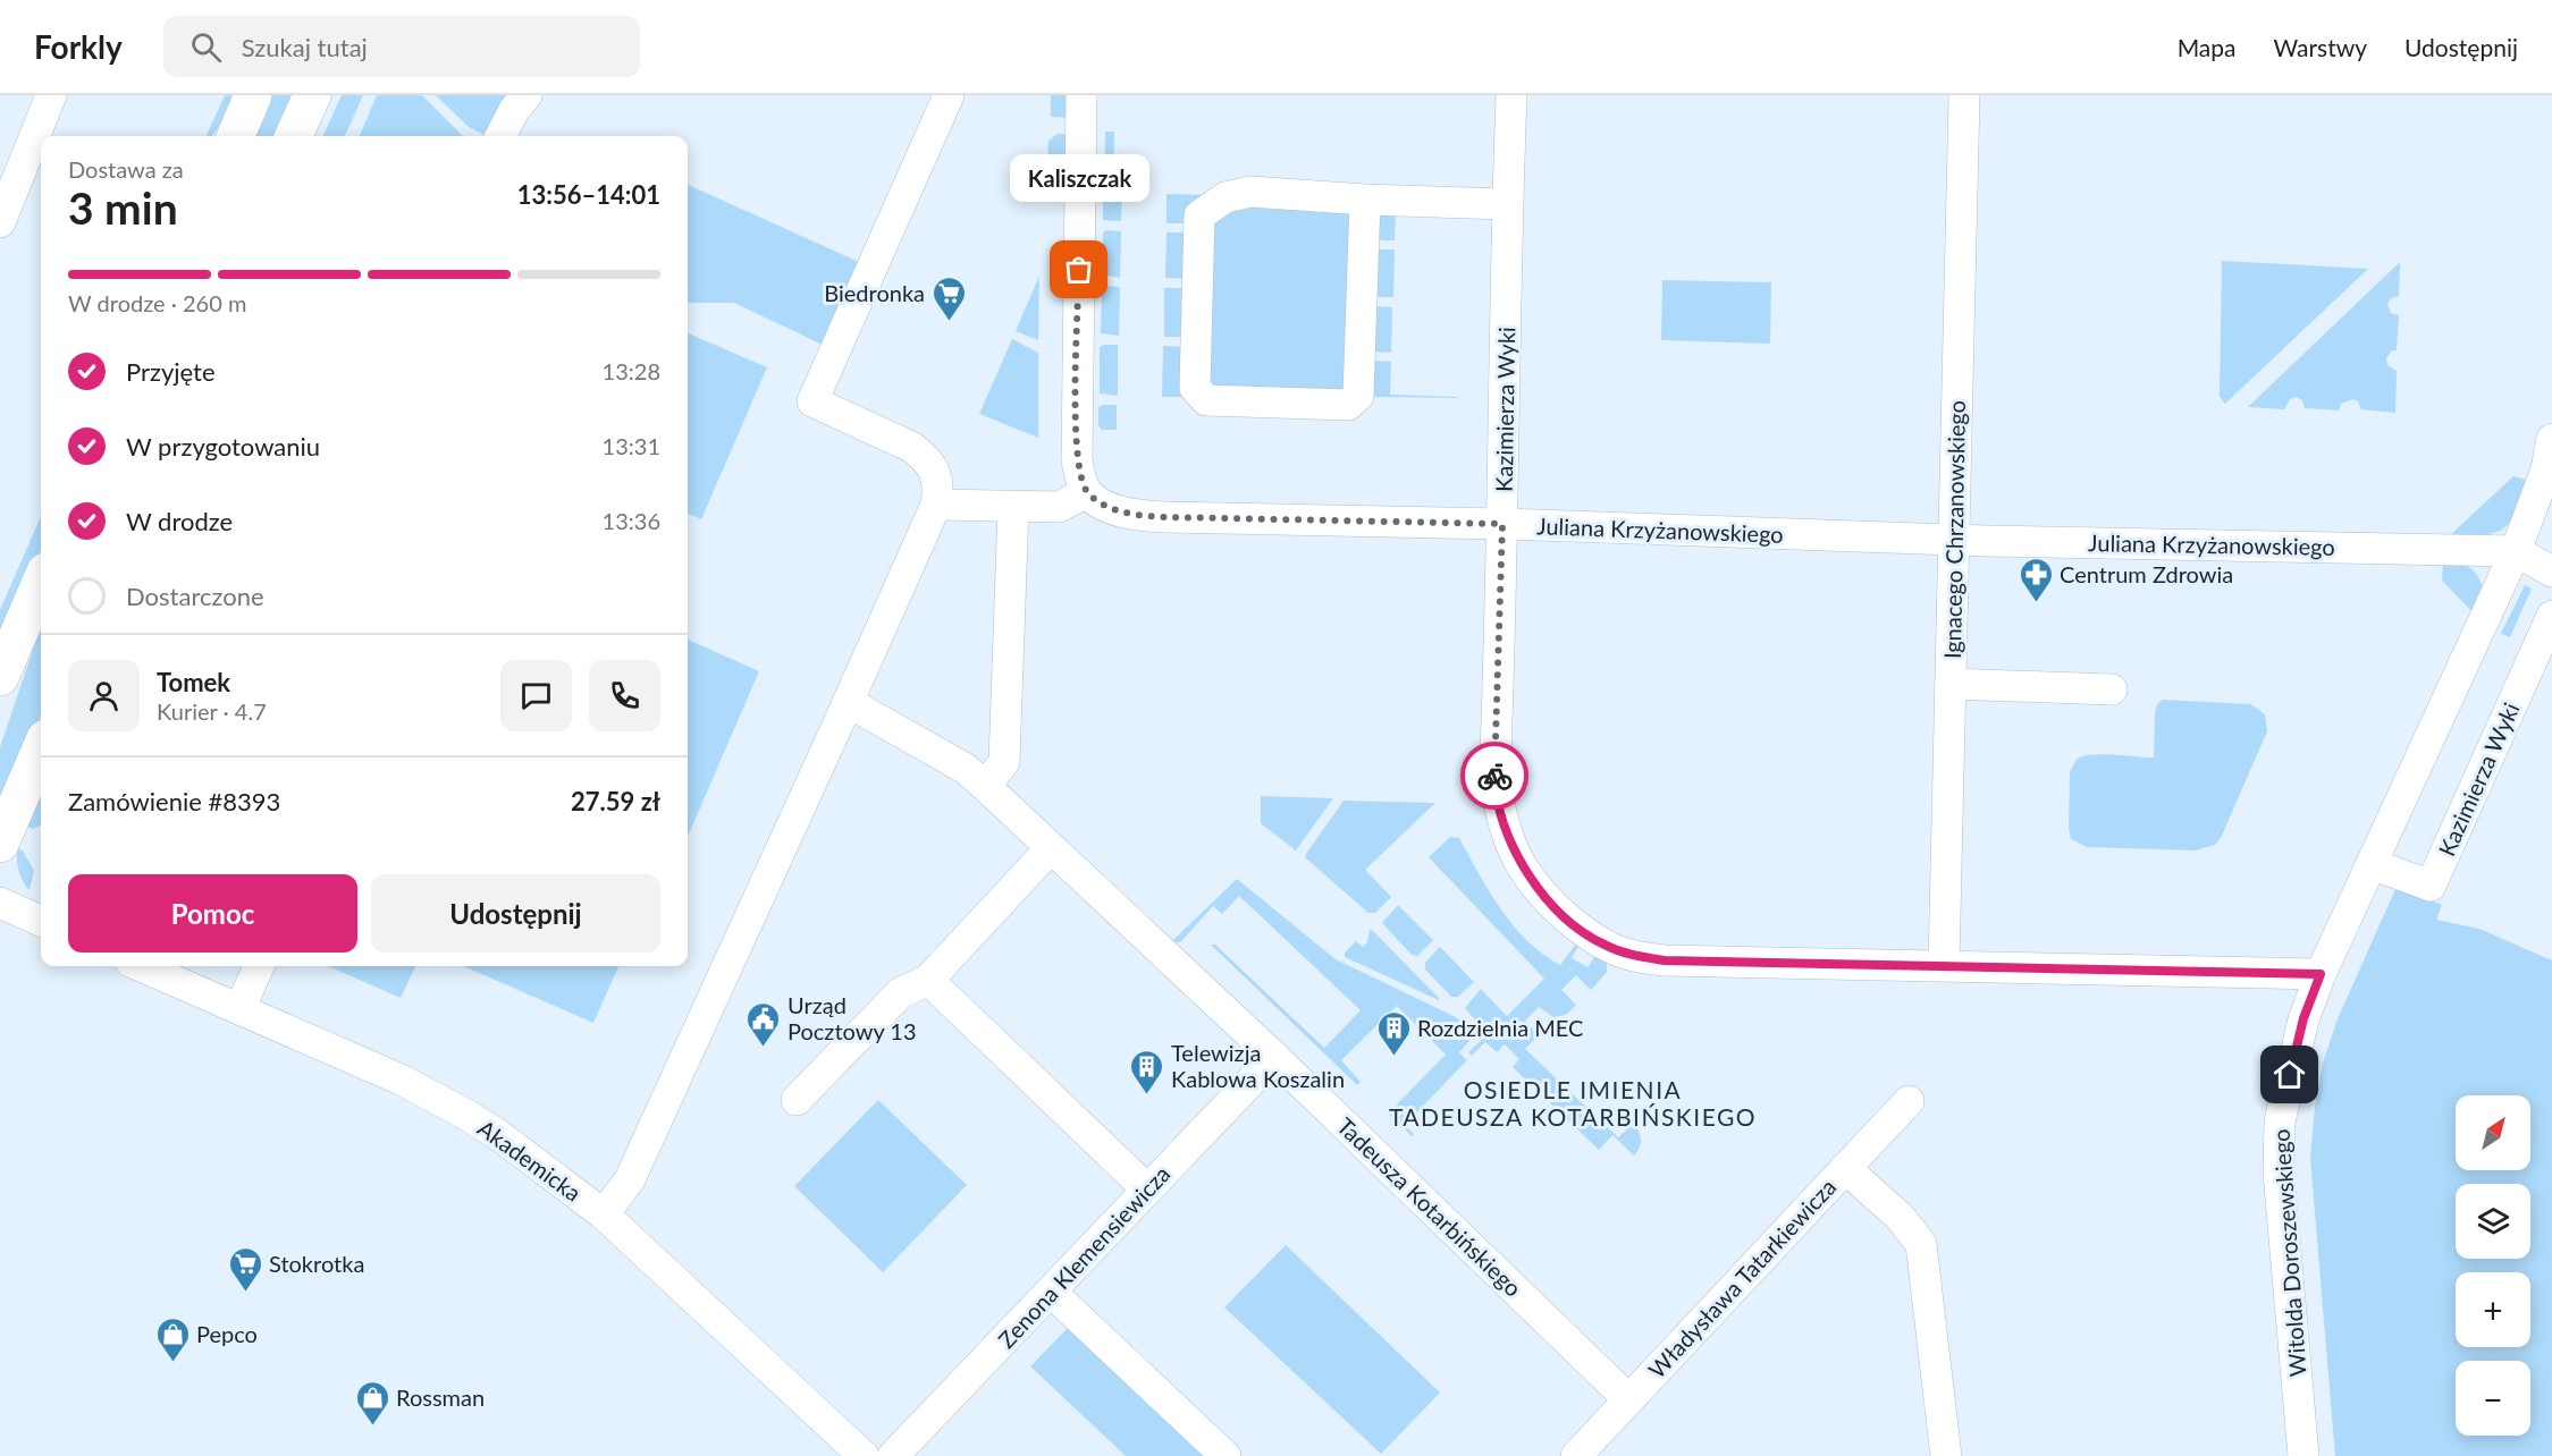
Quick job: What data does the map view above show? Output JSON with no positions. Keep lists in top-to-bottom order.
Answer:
{
  "streets": {
    "street": [
      "Kazimierza Wyki",
      "Juliana Krzyżanowskiego",
      "Ignacego Chrzanowskiego",
      "Akademicka",
      "Tadeusza Kotarbińskiego",
      "Witolda Doroszewskiego",
      "Zenona Klemensiewicza",
      "Władysława Tatarkiewicza"
    ]
  },
  "crossings": [
    ["Kazimierza Wyki", "Juliana Krzyżanowskiego"],
    ["Kazimierza Wyki", "Ignacego Chrzanowskiego"],
    ["Kazimierza Wyki", "Witolda Doroszewskiego"],
    ["Juliana Krzyżanowskiego", "Ignacego Chrzanowskiego"],
    ["Tadeusza Kotarbińskiego", "Zenona Klemensiewicza"],
    ["Tadeusza Kotarbińskiego", "Władysława Tatarkiewicza"]
  ],
  "districts": ["OSIEDLE IMIENIA TADEUSZA KOTARBIŃSKIEGO"],
  "places": {
    "other": ["Kaliszczak"],
    "supermarket": ["Biedronka", "Stokrotka"],
    "pharmacy": ["Centrum Zdrowia"],
    "public building": ["Urząd Pocztowy 13"],
    "building": ["Rozdzielnia MEC", "Telewizja Kablowa Koszalin"],
    "shop": ["Pepco", "Rossman"]
  },
  "north": "top right",
  "page": {
    "header": "Forkly",
    "search": "Szukaj tutaj",
    "nav": ["Mapa", "Warstwy", "Udostępnij"],
    "heading": ["3 min", "Dostawa za", "13:56–14:01"],
    "panel": [
      "Tomek",
      "Kurier · 4.7",
      "Zamówienie #8393",
      "27.59 zł"
    ],
    "bubble": "Kaliszczak",
    "bar": "W drodze · 260 m",
    "list": [
      ["Przyjęte", "13:28"],
      ["W przygotowaniu", "13:31"],
      ["W drodze", "13:36"],
      "Dostarczone"
    ],
    "buttons": ["Pomoc", "Udostępnij"],
    "map_buttons": ["+", "−"]
  }
}
